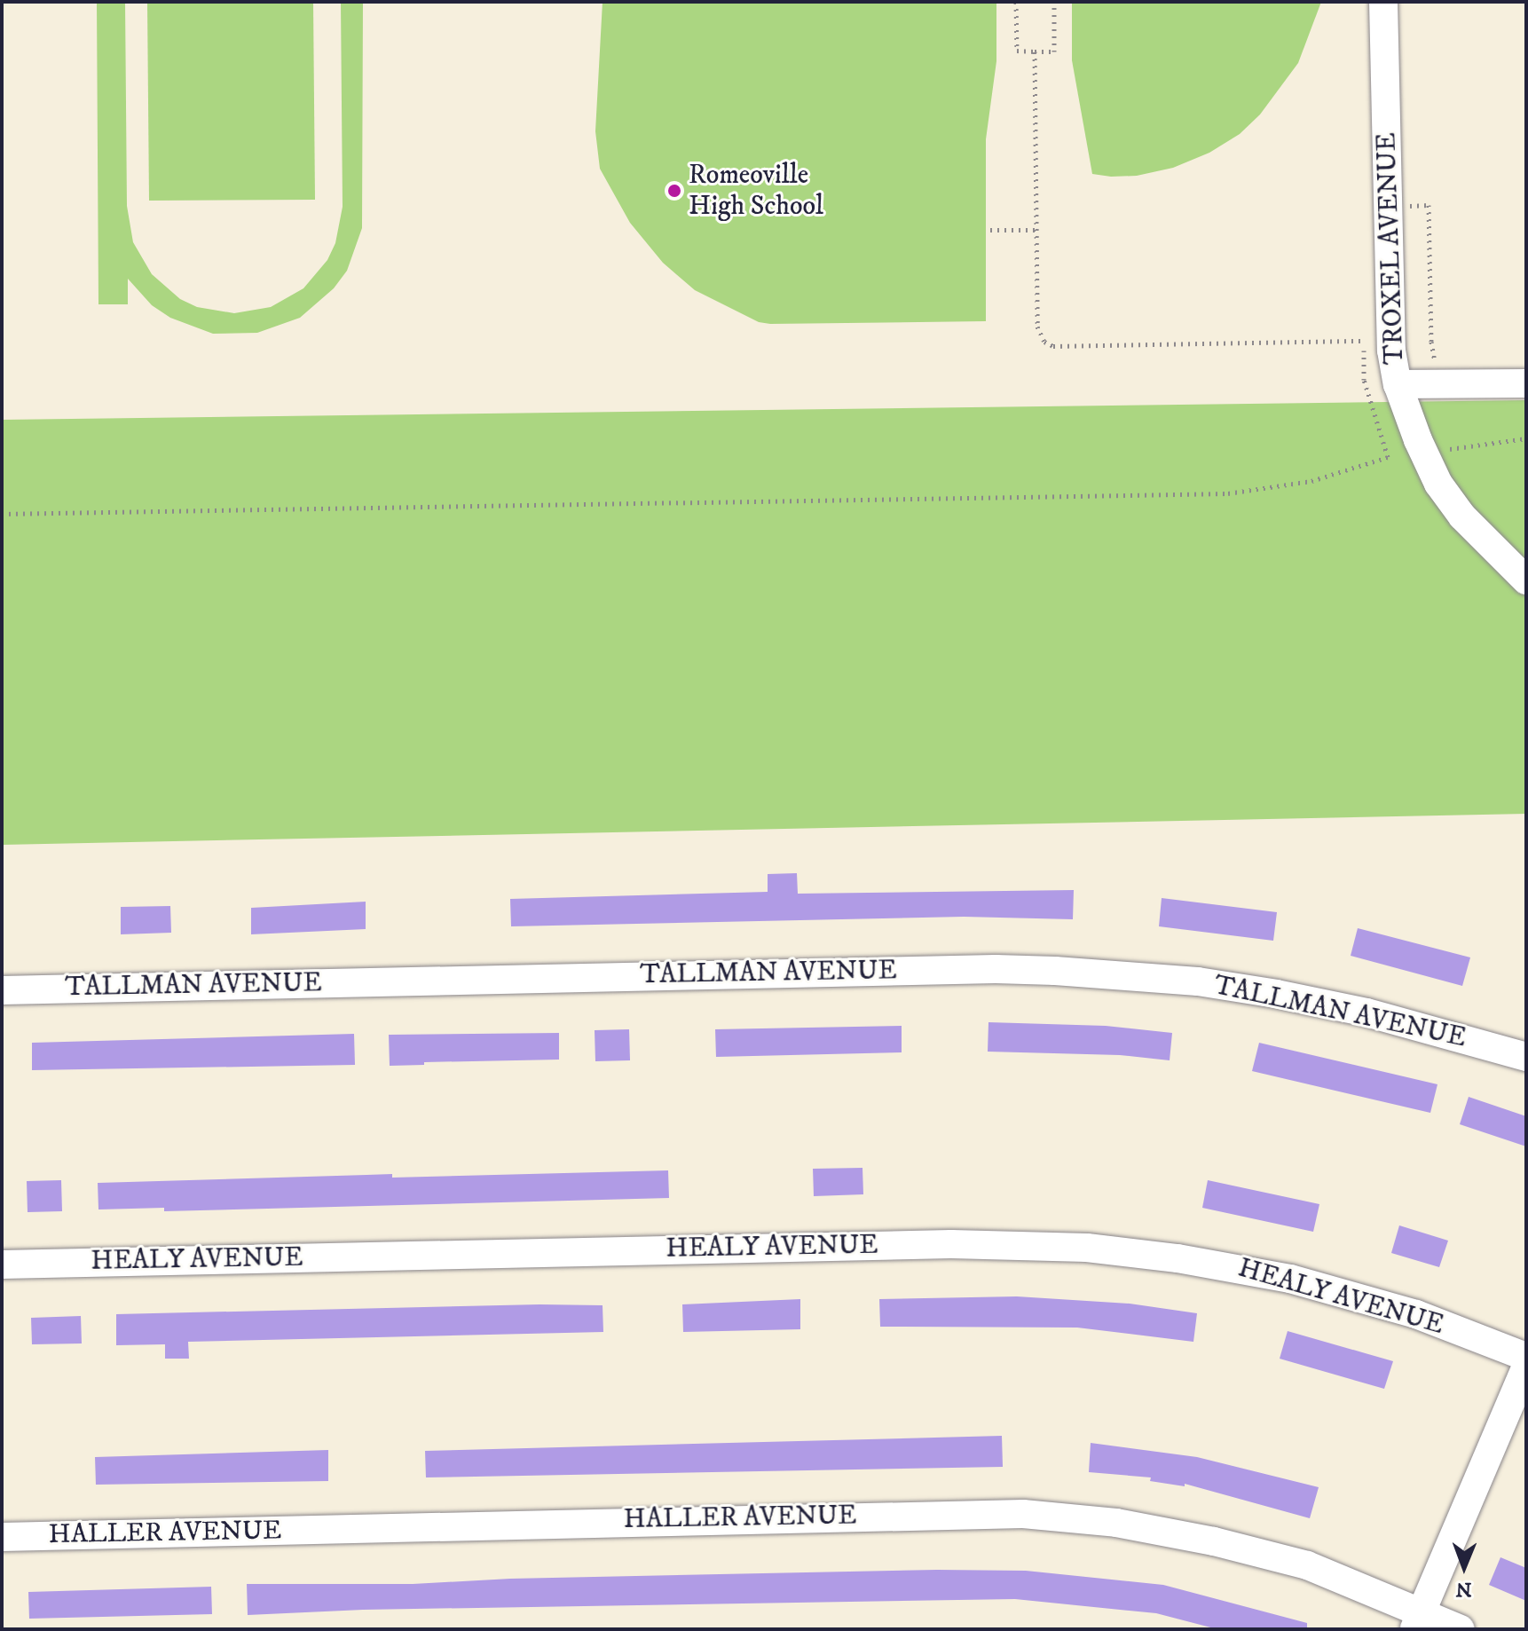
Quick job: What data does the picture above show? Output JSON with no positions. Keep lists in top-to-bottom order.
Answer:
{
  "streets": {
    "street": [
      "TROXEL AVENUE",
      "TALLMAN AVENUE",
      "HEALY AVENUE",
      "HALLER AVENUE"
    ]
  },
  "places": ["Romeoville High School"],
  "north": "bottom"
}
